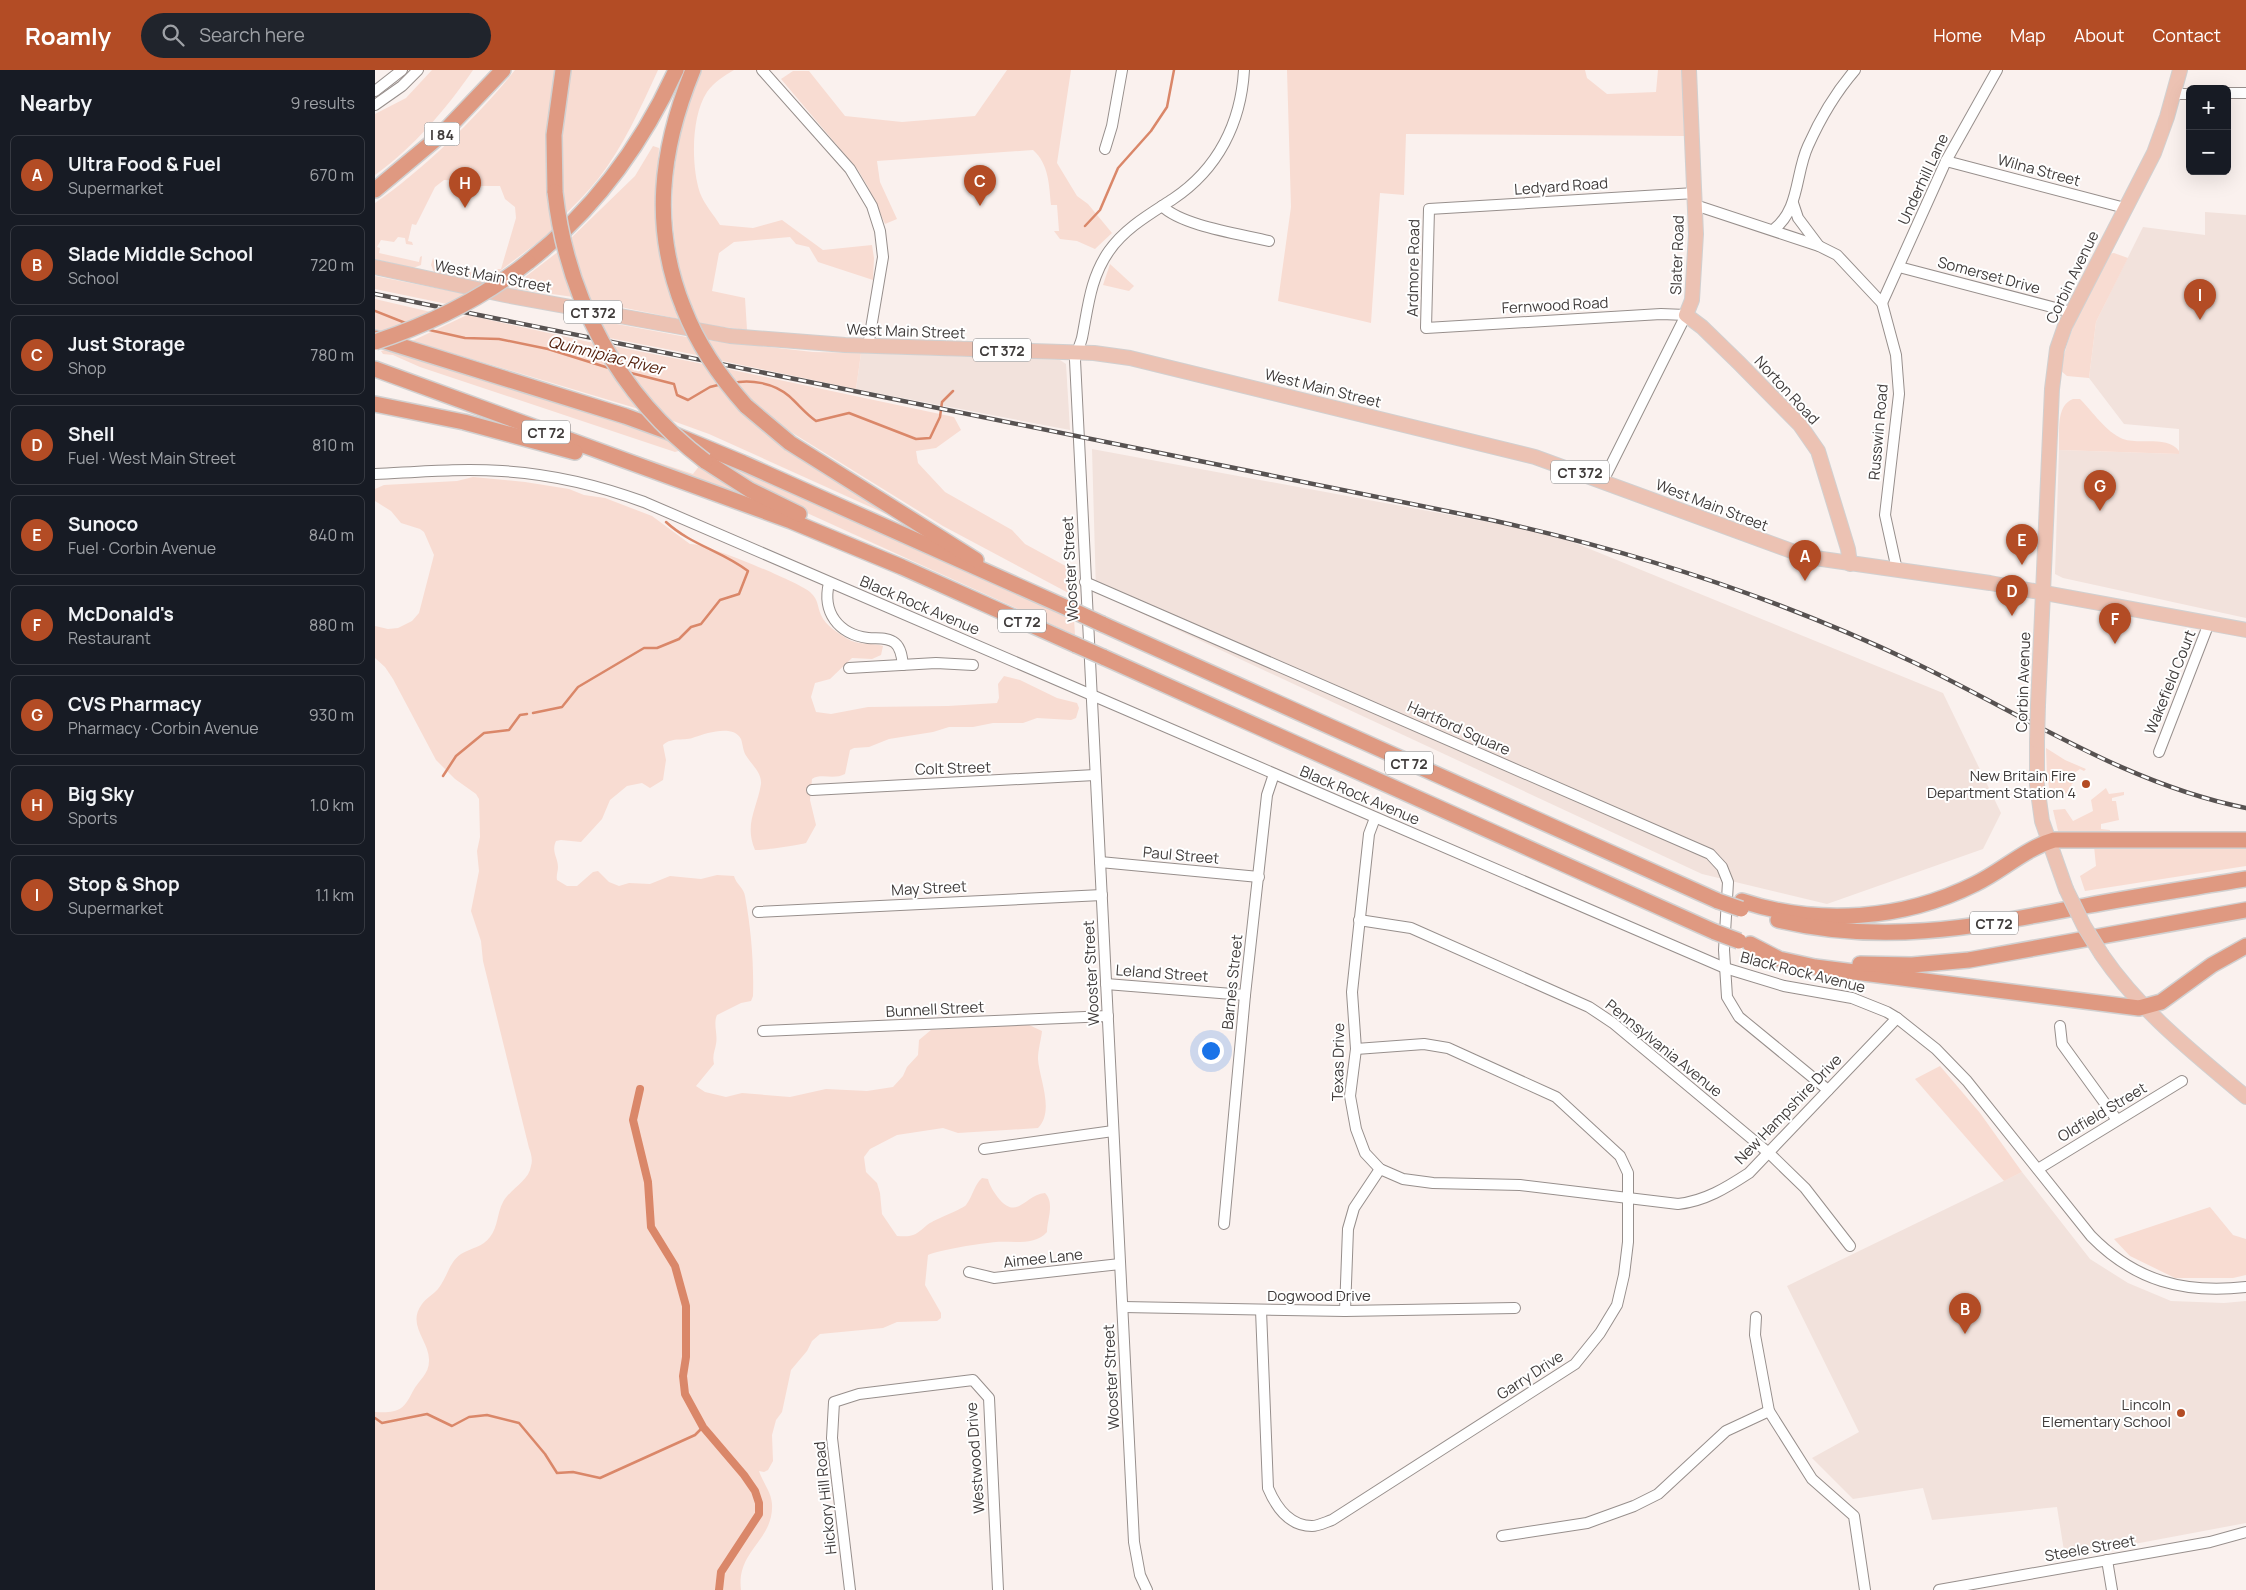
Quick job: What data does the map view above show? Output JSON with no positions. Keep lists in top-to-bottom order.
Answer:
{
  "streets": {
    "highway": ["I 84", "CT 72"],
    "main road": [
      "Slater Road",
      "West Main Street",
      "Corbin Avenue",
      "CT 372",
      "Norton Road"
    ],
    "street": [
      "Wilna Street",
      "Underhill Lane",
      "Ledyard Road",
      "Ardmore Road",
      "Somerset Drive",
      "Fernwood Road",
      "Russwin Road",
      "Wooster Street",
      "Black Rock Avenue",
      "Wakefield Court",
      "Hartford Square",
      "Colt Street",
      "Paul Street",
      "May Street",
      "Leland Street",
      "Barnes Street",
      "Bunnell Street",
      "Pennsylvania Avenue",
      "Texas Drive",
      "New Hampshire Drive",
      "Oldfield Street",
      "Aimee Lane",
      "Dogwood Drive",
      "Garry Drive",
      "Westwood Drive",
      "Hickory Hill Road",
      "Steele Street"
    ]
  },
  "crossings": [
    ["Wilna Street", "Underhill Lane"],
    ["Wilna Street", "Corbin Avenue"],
    ["Underhill Lane", "Somerset Drive"],
    ["Underhill Lane", "Russwin Road"],
    ["Ledyard Road", "Slater Road"],
    ["Ledyard Road", "Ardmore Road"],
    ["Ledyard Road", "Russwin Road"],
    ["Slater Road", "West Main Street"],
    ["Slater Road", "Fernwood Road"],
    ["Slater Road", "Norton Road"],
    ["Slater Road", "Russwin Road"],
    ["Ardmore Road", "Fernwood Road"],
    ["Somerset Drive", "Corbin Avenue"],
    ["West Main Street", "Corbin Avenue"],
    ["West Main Street", "Norton Road"],
    ["West Main Street", "Russwin Road"],
    ["West Main Street", "Wooster Street"],
    ["West Main Street", "Wakefield Court"],
    ["Fernwood Road", "Norton Road"],
    ["Wooster Street", "Black Rock Avenue"],
    ["Wooster Street", "Hartford Square"],
    ["Wooster Street", "Colt Street"],
    ["Wooster Street", "Paul Street"],
    ["Wooster Street", "May Street"],
    ["Wooster Street", "Leland Street"],
    ["Wooster Street", "Bunnell Street"],
    ["Wooster Street", "Aimee Lane"],
    ["Wooster Street", "Dogwood Drive"],
    ["Black Rock Avenue", "Hartford Square"],
    ["Black Rock Avenue", "Barnes Street"],
    ["Black Rock Avenue", "Texas Drive"],
    ["Black Rock Avenue", "New Hampshire Drive"],
    ["Black Rock Avenue", "Oldfield Street"],
    ["Hartford Square", "New Hampshire Drive"],
    ["Paul Street", "Barnes Street"],
    ["Leland Street", "Barnes Street"],
    ["Pennsylvania Avenue", "Texas Drive"],
    ["Pennsylvania Avenue", "New Hampshire Drive"],
    ["Texas Drive", "New Hampshire Drive"],
    ["Texas Drive", "Garry Drive"],
    ["New Hampshire Drive", "Garry Drive"],
    ["Dogwood Drive", "Garry Drive"],
    ["Westwood Drive", "Hickory Hill Road"]
  ],
  "water": ["Quinnipiac River"],
  "places": ["New Britain Fire Department Station 4", "Lincoln Elementary School"],
  "page": {
    "header": "Roamly",
    "search": "Search here",
    "nav": [
      "Home",
      "Map",
      "About",
      "Contact"
    ],
    "heading": ["Nearby", "9 results"],
    "map_buttons": ["+", "−"],
    "list": [
      {
        "mark": "A",
        "name": "Ultra Food & Fuel",
        "note": "Supermarket",
        "value": "670 m"
      },
      {
        "mark": "B",
        "name": "Slade Middle School",
        "note": "School",
        "value": "720 m"
      },
      {
        "mark": "C",
        "name": "Just Storage",
        "note": "Shop",
        "value": "780 m"
      },
      {
        "mark": "D",
        "name": "Shell",
        "note": "Fuel · West Main Street",
        "value": "810 m"
      },
      {
        "mark": "E",
        "name": "Sunoco",
        "note": "Fuel · Corbin Avenue",
        "value": "840 m"
      },
      {
        "mark": "F",
        "name": "McDonald's",
        "note": "Restaurant",
        "value": "880 m"
      },
      {
        "mark": "G",
        "name": "CVS Pharmacy",
        "note": "Pharmacy · Corbin Avenue",
        "value": "930 m"
      },
      {
        "mark": "H",
        "name": "Big Sky",
        "note": "Sports",
        "value": "1.0 km"
      },
      {
        "mark": "I",
        "name": "Stop & Shop",
        "note": "Supermarket",
        "value": "1.1 km"
      }
    ],
    "pins": [
      "C",
      "H",
      "I",
      "G",
      "E",
      "A",
      "D",
      "F",
      "B"
    ]
  }
}
